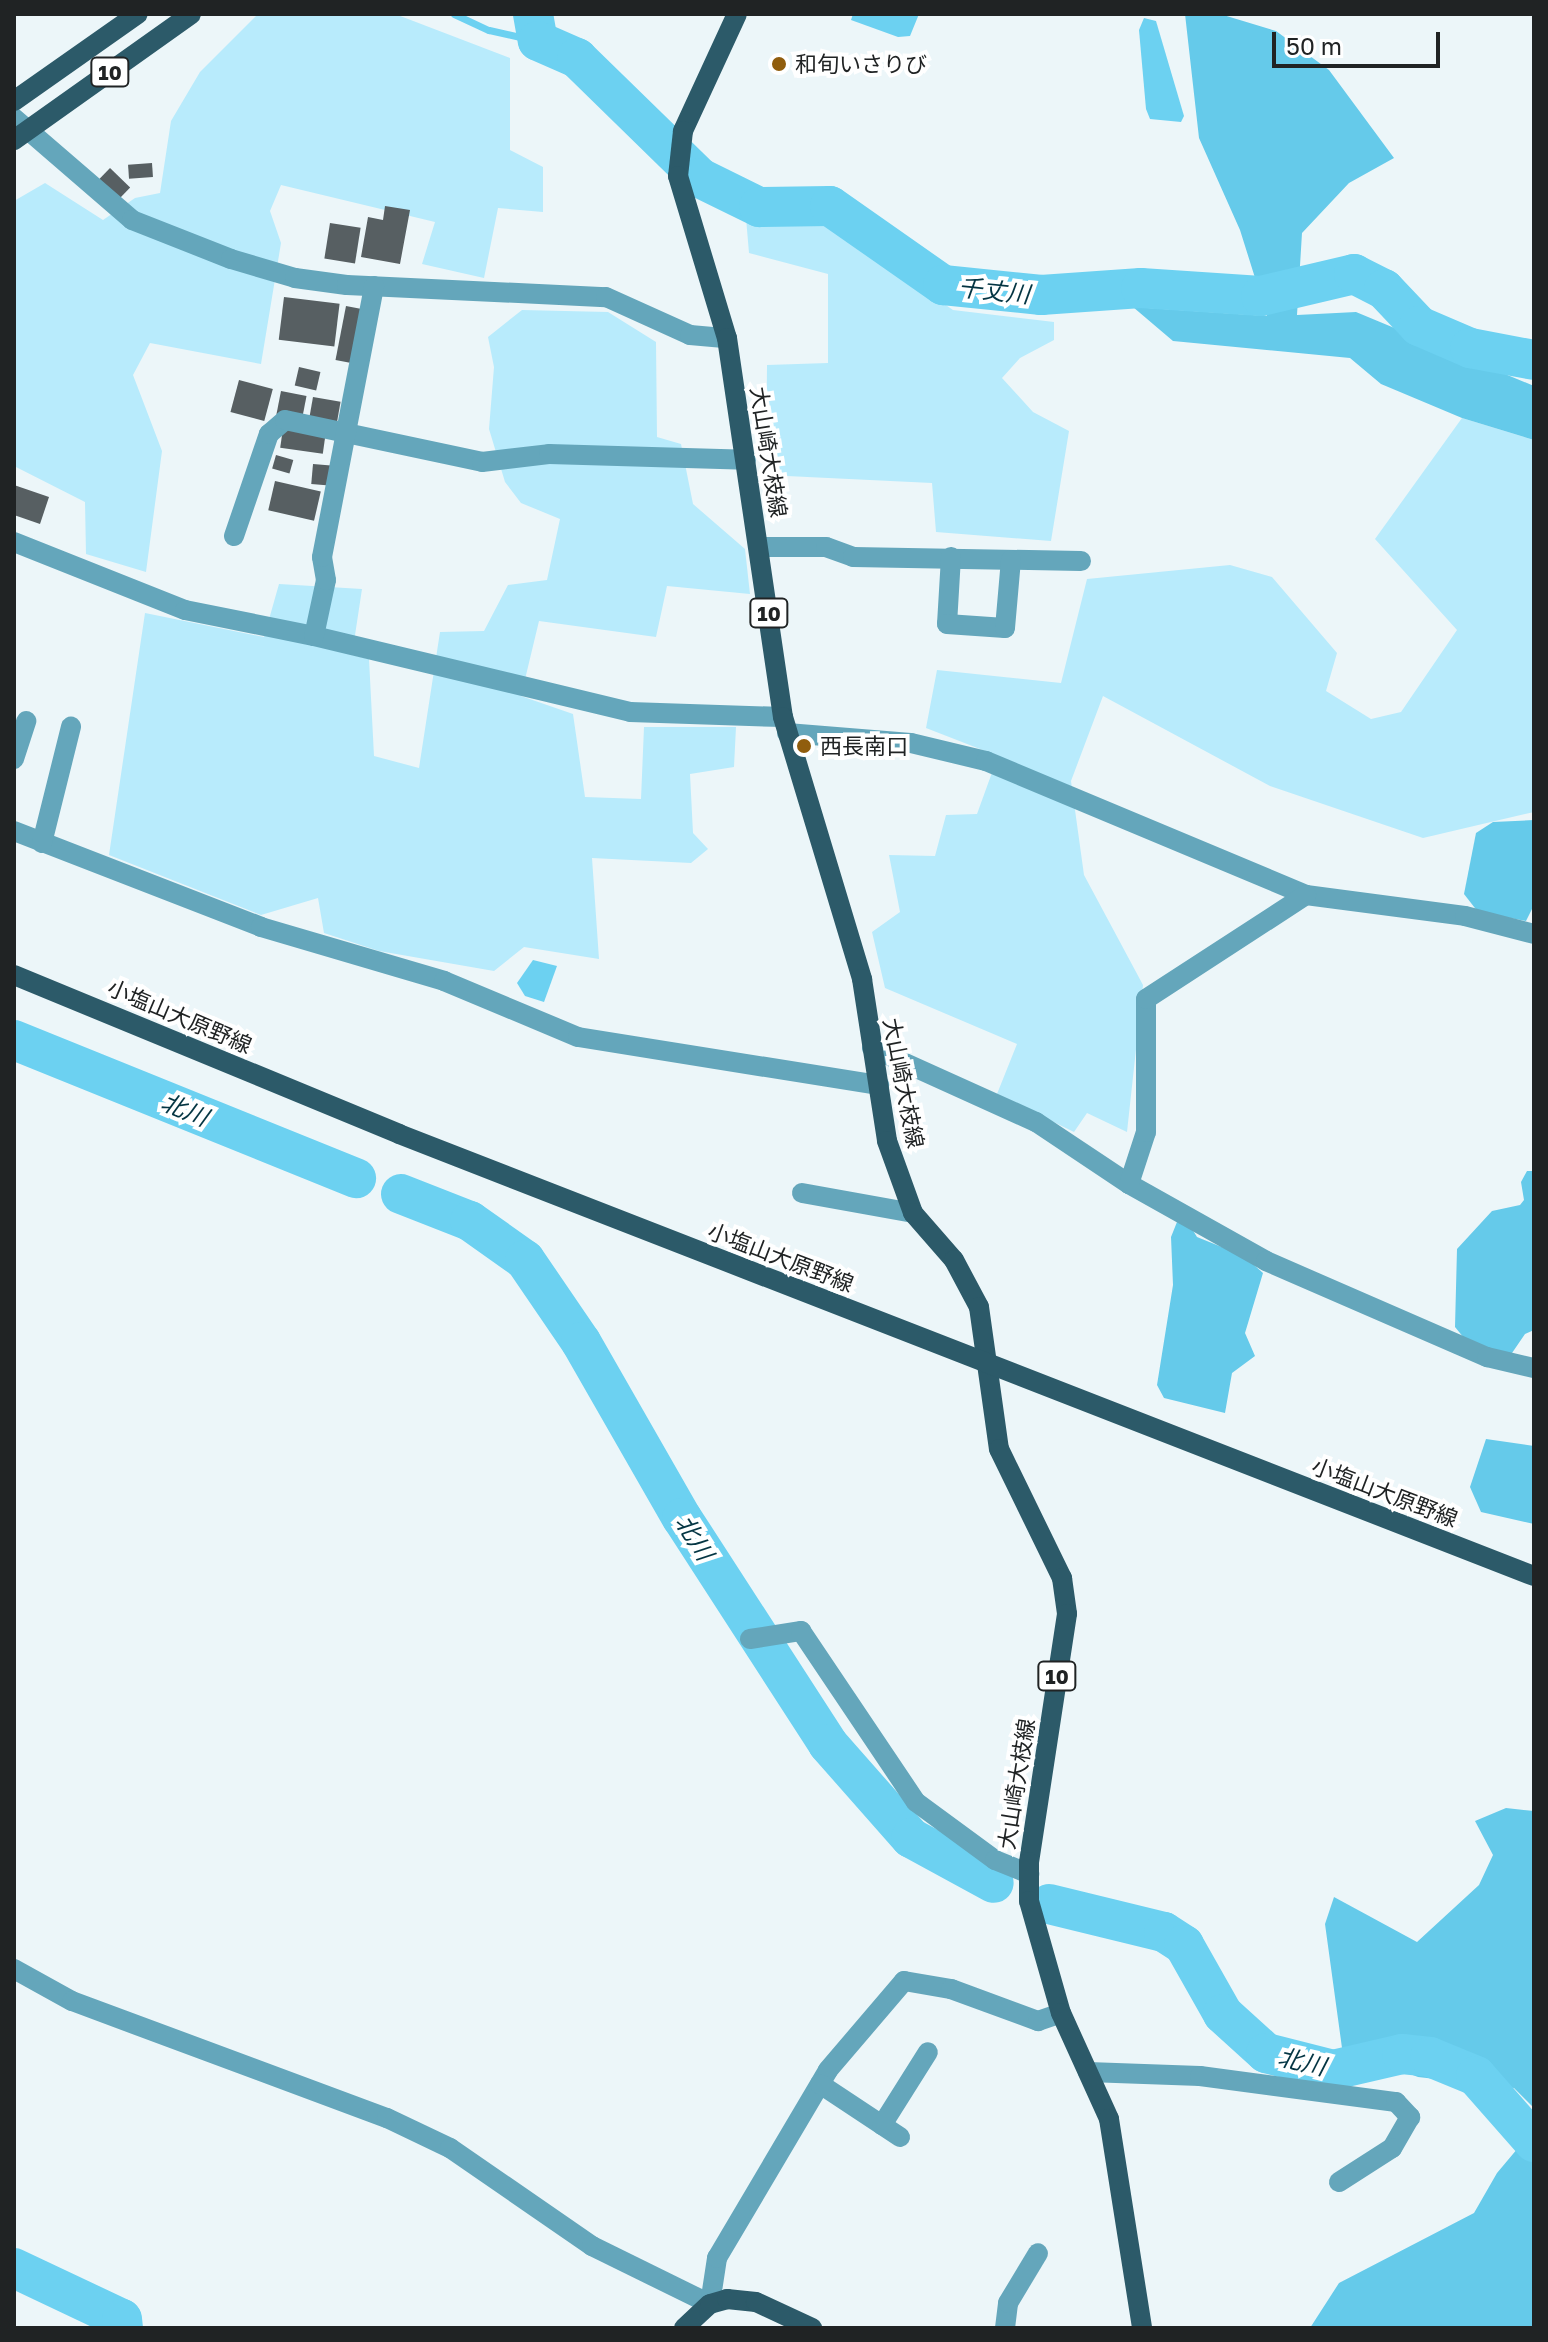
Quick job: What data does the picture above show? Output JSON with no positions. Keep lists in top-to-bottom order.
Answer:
{
  "streets": {
    "main road": ["10", "大山崎大枝線", "小塩山大原野線"]
  },
  "crossings": [
    ["大山崎大枝線", "小塩山大原野線"]
  ],
  "water": ["千丈川", "北川"],
  "places": ["和旬いさりび", "西長南口"],
  "scale_bar": "50 m"
}
